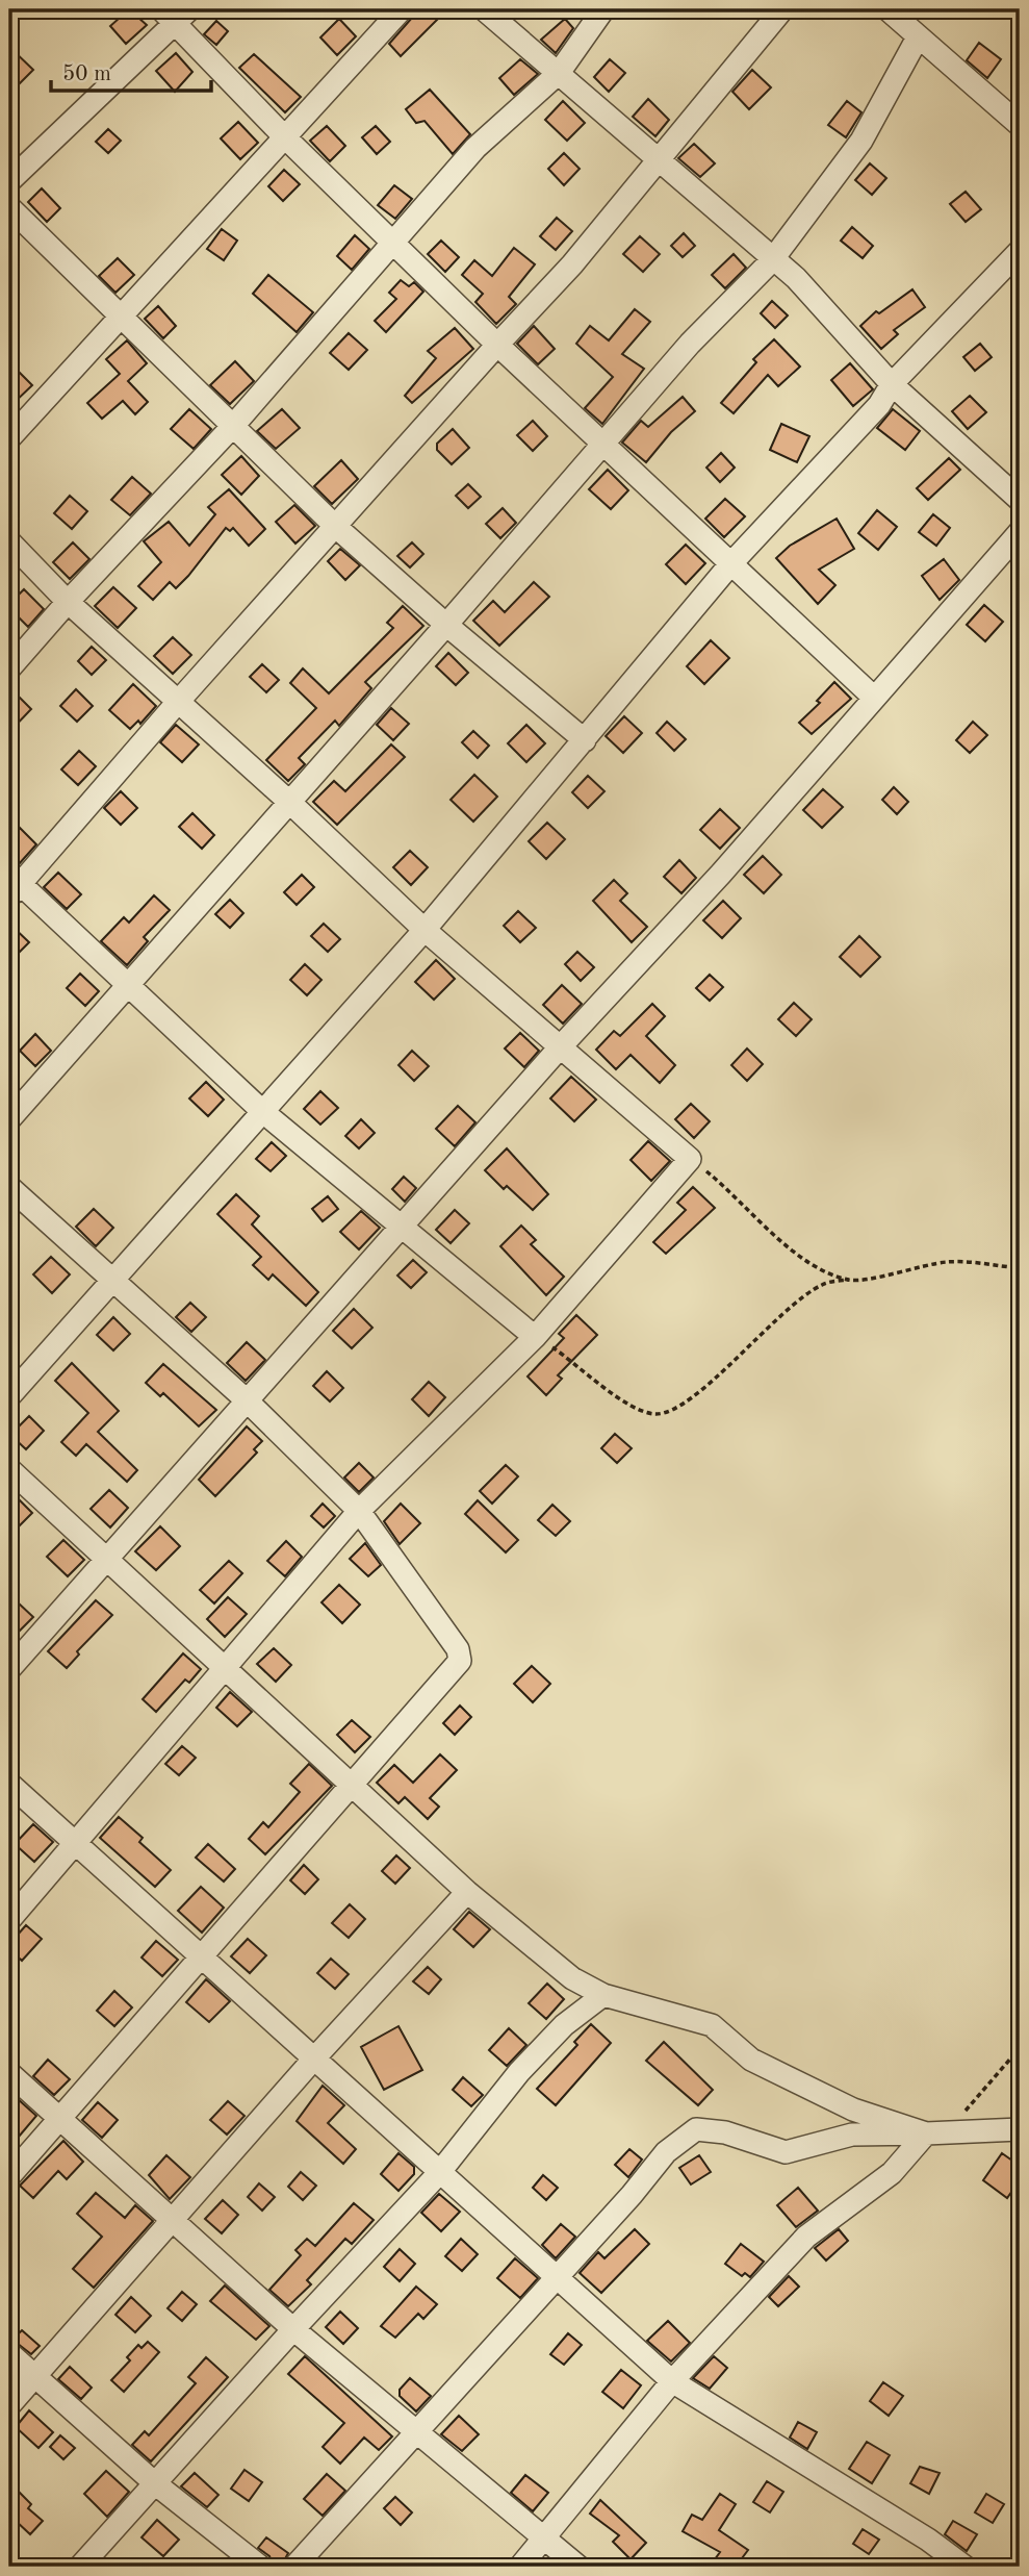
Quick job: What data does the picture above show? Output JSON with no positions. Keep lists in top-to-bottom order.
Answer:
{
  "scale_bar": "50 m"
}
